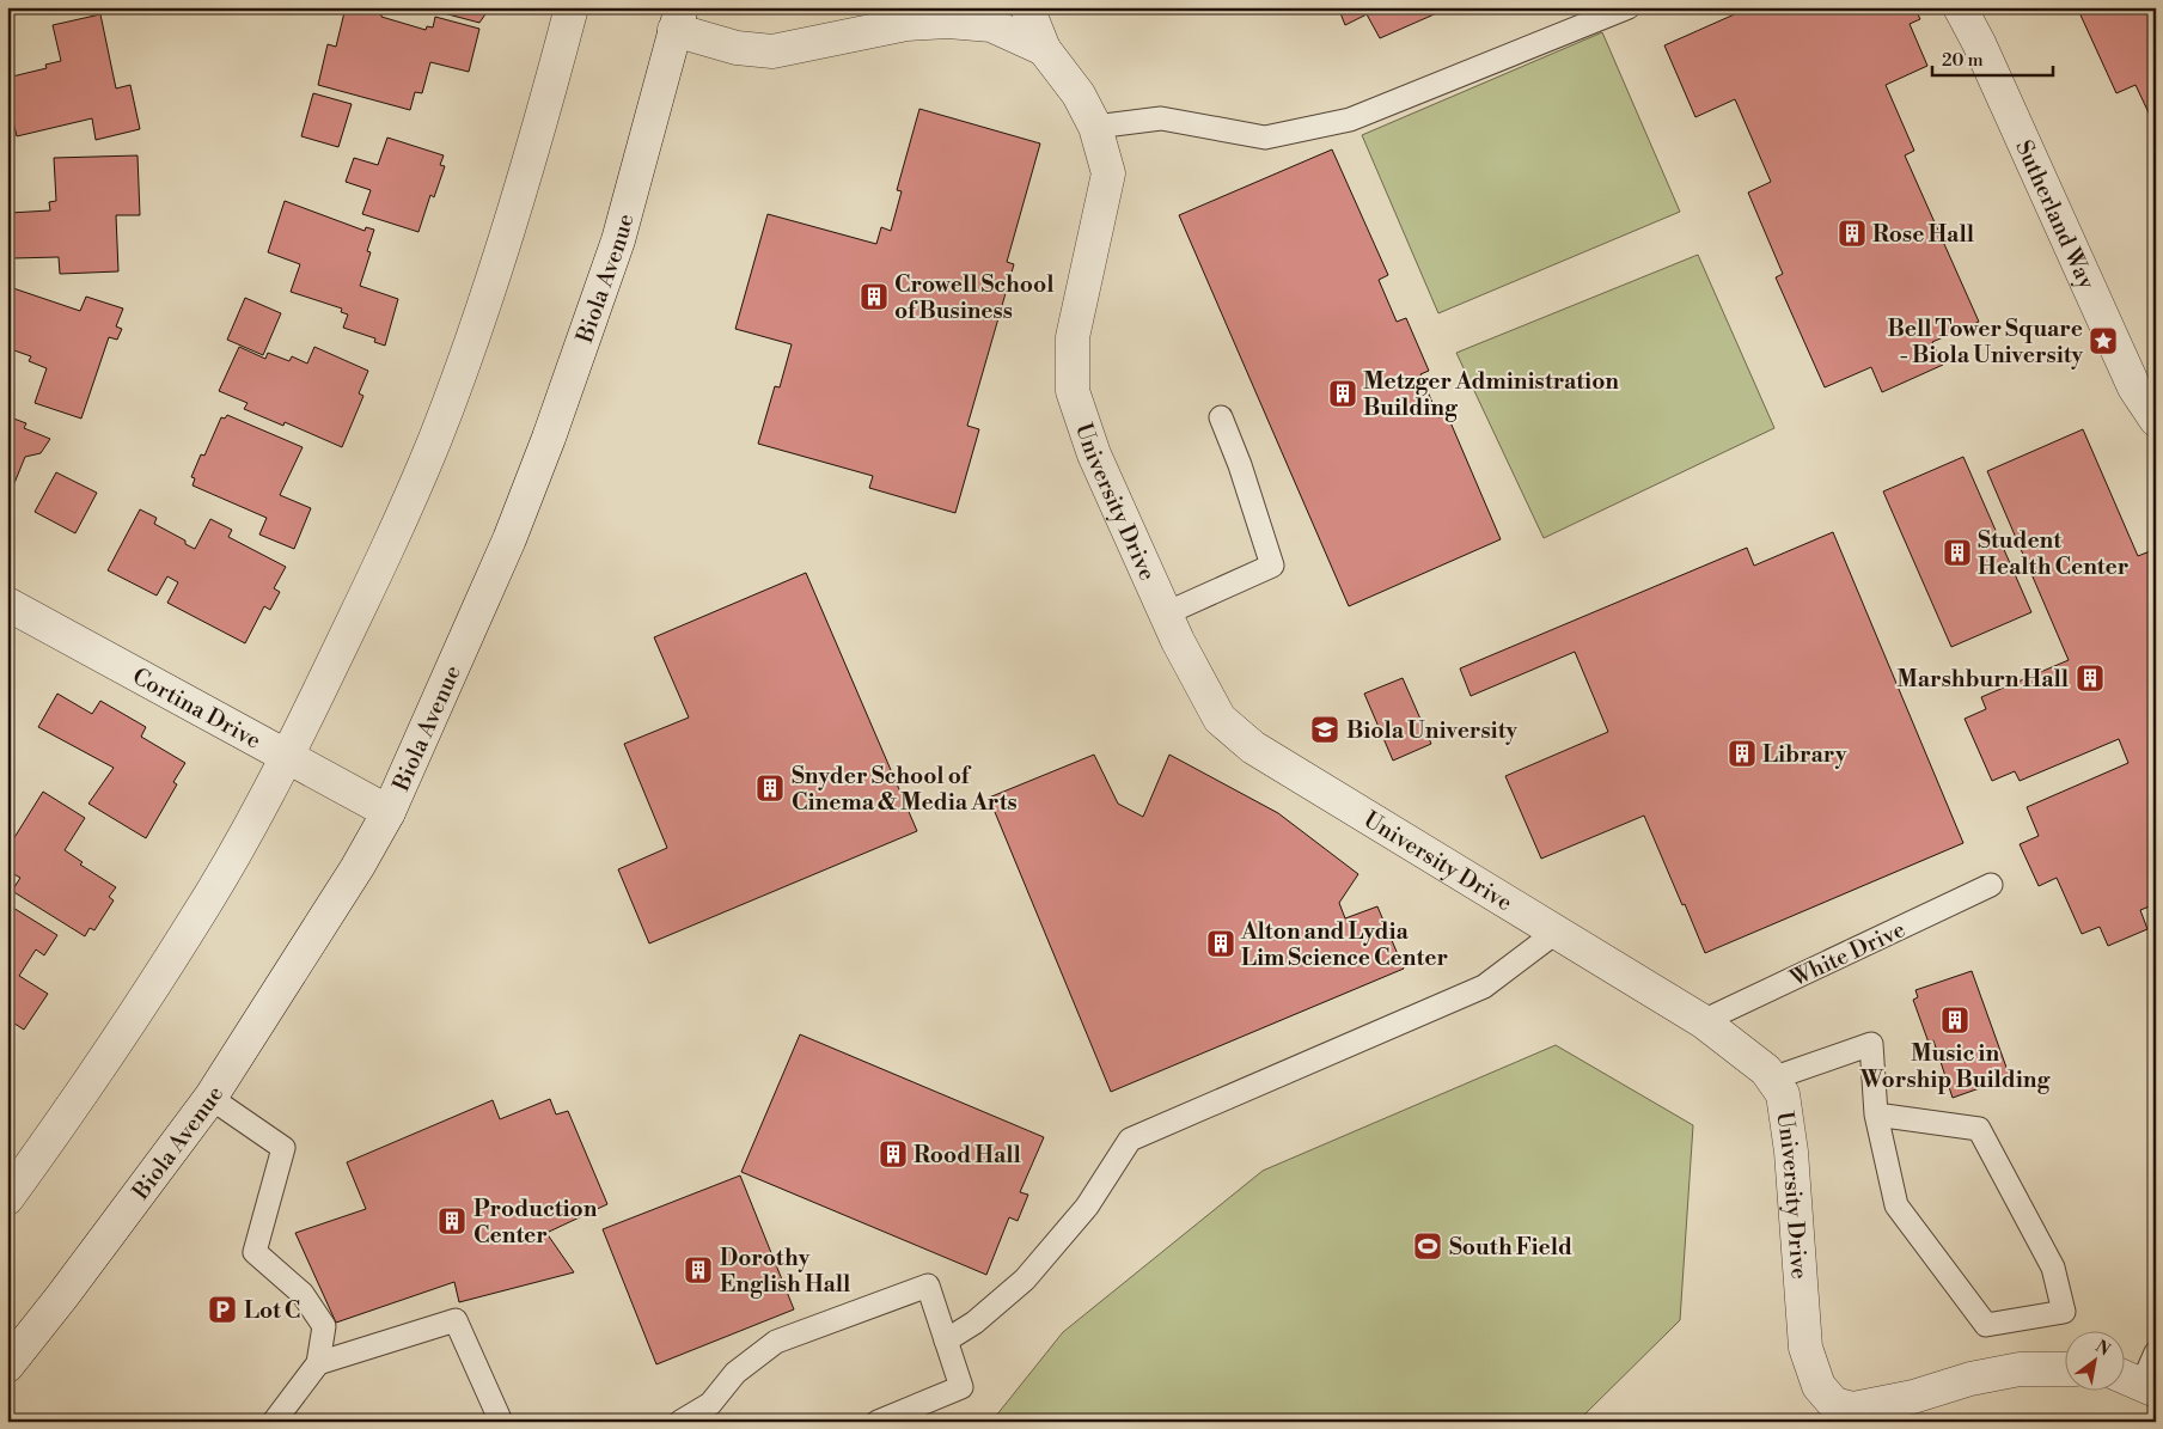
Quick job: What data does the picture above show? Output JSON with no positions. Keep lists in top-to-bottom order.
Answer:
{
  "streets": {
    "street": [
      "Sutherland Way",
      "Biola Avenue",
      "University Drive",
      "Cortina Drive"
    ],
    "lane": ["White Drive"]
  },
  "crossings": [
    ["Biola Avenue", "University Drive"],
    ["Biola Avenue", "Cortina Drive"],
    ["University Drive", "White Drive"]
  ],
  "places": {
    "building": [
      "Rose Hall",
      "Crowell School of Business",
      "Metzger Administration Building",
      "Student Health Center",
      "Marshburn Hall",
      "Library",
      "Snyder School of Cinema & Media Arts",
      "Alton and Lydia Lim Science Center",
      "Music in Worship Building",
      "Rood Hall",
      "Production Center",
      "Dorothy English Hall"
    ],
    "place": ["Bell Tower Square - Biola University"],
    "school or university": ["Biola University"],
    "sports": ["South Field"],
    "parking": ["Lot C"]
  },
  "scale_bar": "20 m",
  "north": "top right"
}
